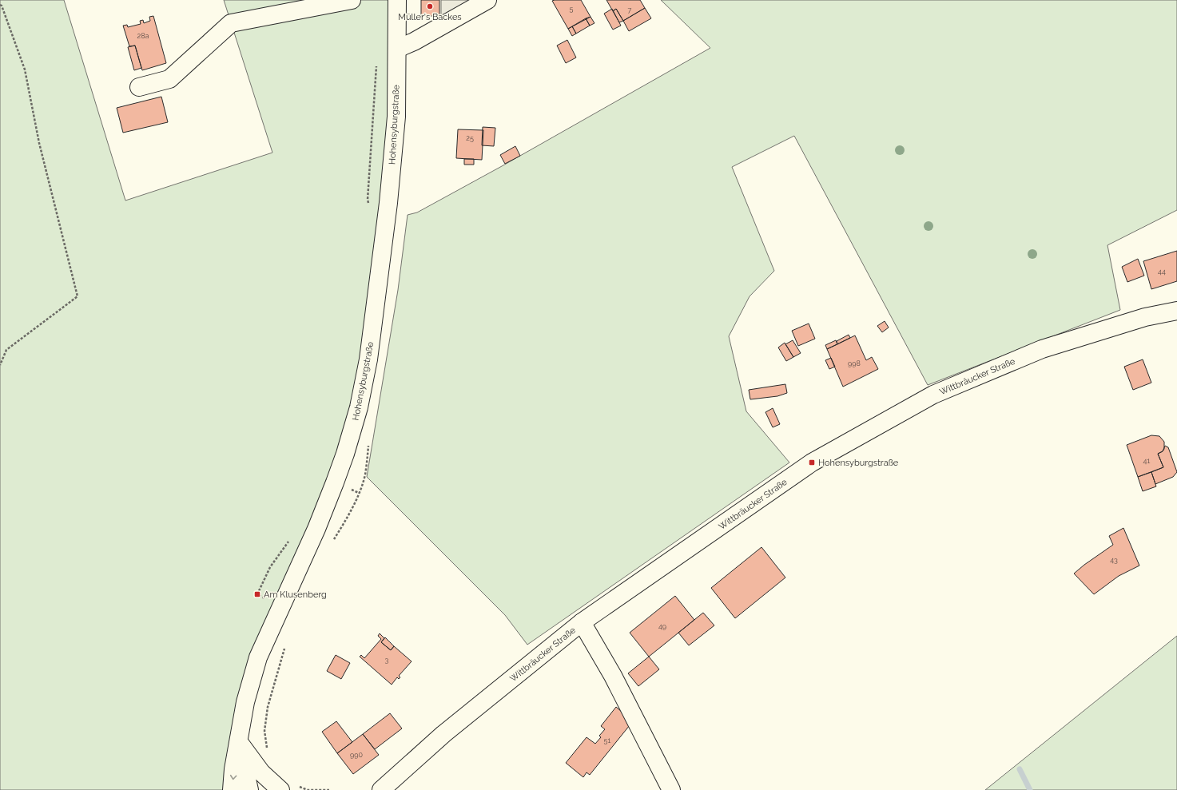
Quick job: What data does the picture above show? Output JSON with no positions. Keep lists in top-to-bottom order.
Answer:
{
  "streets": {
    "main road": ["Hohensyburgstraße", "Wittbräucker Straße"]
  },
  "places": {
    "other": ["Müller's Backes"],
    "transit": ["Hohensyburgstraße", "Am Klusenberg"]
  },
  "house_numbers": [
    "5",
    "7",
    "28a",
    "25",
    "44",
    "998",
    "41",
    "43",
    "49",
    "3",
    "51",
    "990"
  ]
}
